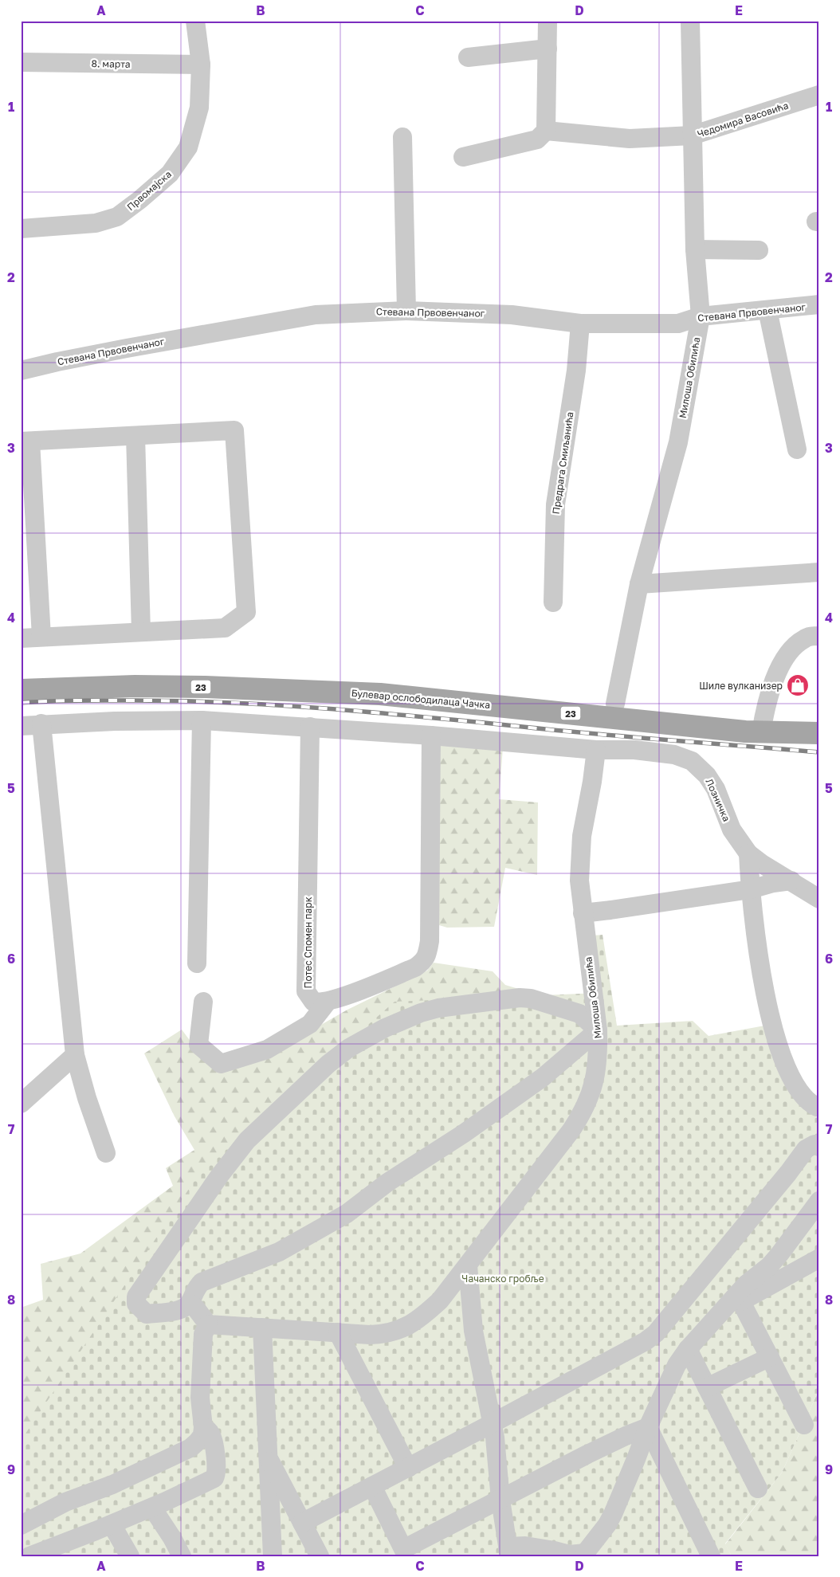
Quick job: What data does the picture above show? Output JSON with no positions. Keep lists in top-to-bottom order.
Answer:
{
  "streets": {
    "main road": ["23", "Булевар ослободилаца Чачка"],
    "street": [
      "8. марта",
      "Чедомира Васовића",
      "Првомајска",
      "Стевана Првовенчаног",
      "Милоша Обилића",
      "Предрага Смиљанића",
      "Лозничка",
      "Потес Спомен парк"
    ]
  },
  "crossings": [
    ["8. марта", "Првомајска"],
    ["Чедомира Васовића", "Милоша Обилића"],
    ["Стевана Првовенчаног", "Милоша Обилића"],
    ["Стевана Првовенчаног", "Предрага Смиљанића"],
    ["Милоша Обилића", "Лозничка"]
  ],
  "parks": ["Чачанско гробље"],
  "places": {
    "shop": ["Шиле вулканизер"]
  },
  "grid": {
    "columns": [
      "A",
      "B",
      "C",
      "D",
      "E"
    ],
    "rows": [
      "1",
      "2",
      "3",
      "4",
      "5",
      "6",
      "7",
      "8",
      "9"
    ]
  }
}
